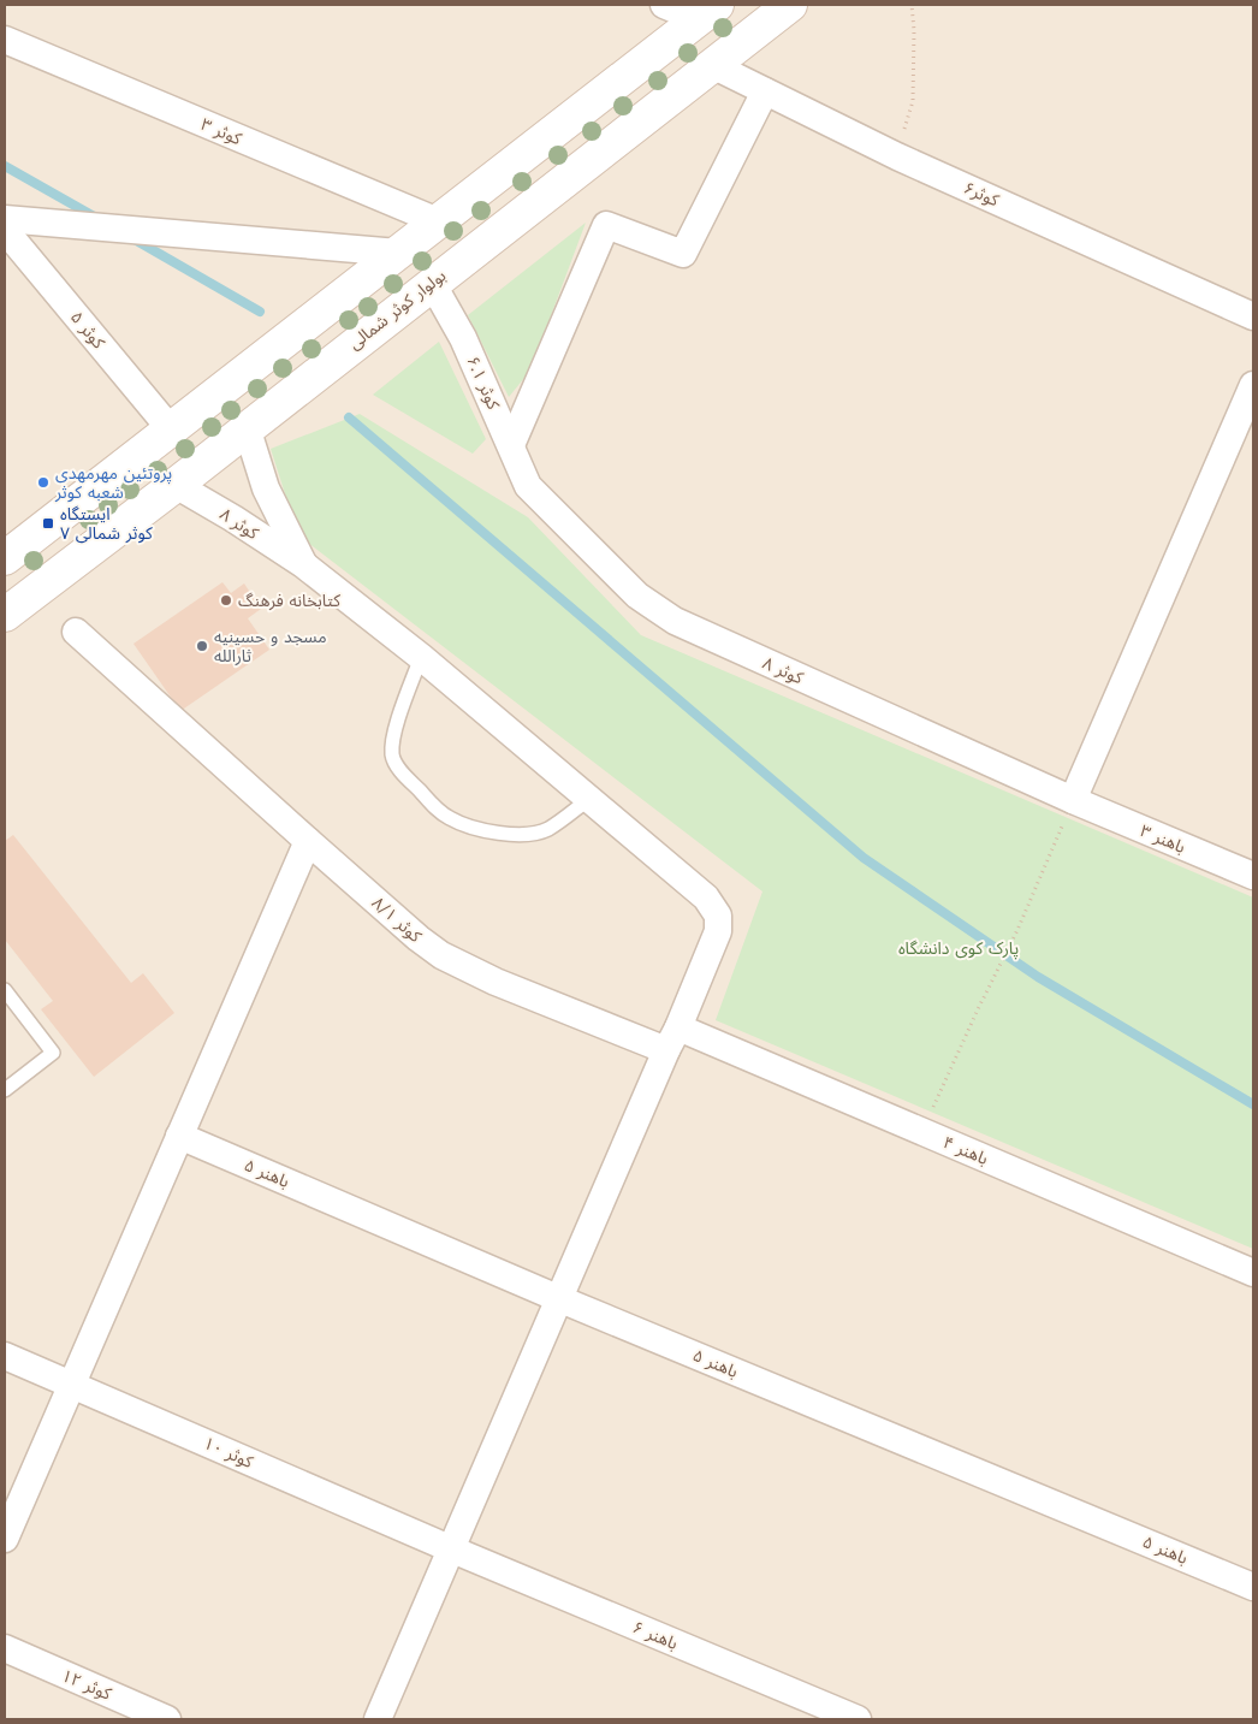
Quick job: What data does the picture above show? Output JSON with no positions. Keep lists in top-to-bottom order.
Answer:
{
  "streets": {
    "street": [
      "کوثر ۳",
      "کوثر۶",
      "بولوار کوثر شمالی",
      "کوثر ۵",
      "کوثر ۶.۱",
      "کوثر ۸",
      "باهنر ۳",
      "کوثر ۸/۱",
      "باهنر ۴",
      "باهنر ۵",
      "کوثر ۱۰",
      "باهنر ۶",
      "کوثر ۱۲"
    ]
  },
  "crossings": [
    ["کوثر۶", "بولوار کوثر شمالی"],
    ["بولوار کوثر شمالی", "کوثر ۶.۱"],
    ["بولوار کوثر شمالی", "کوثر ۸"],
    ["کوثر ۶.۱", "کوثر ۸"],
    ["کوثر ۸", "باهنر ۳"],
    ["کوثر ۸", "کوثر ۸/۱"],
    ["کوثر ۸", "باهنر ۴"],
    ["کوثر ۸/۱", "باهنر ۴"],
    ["کوثر ۱۰", "باهنر ۶"]
  ],
  "parks": ["پارک کوی دانشگاه"],
  "places": {
    "other": ["پروتئین مهرمهدی شعبه کوثر", "کتابخانه فرهنگ", "مسجد و حسینیه ثارالله"],
    "transit": ["ایستگاه کوثر شمالی ۷"]
  }
}
